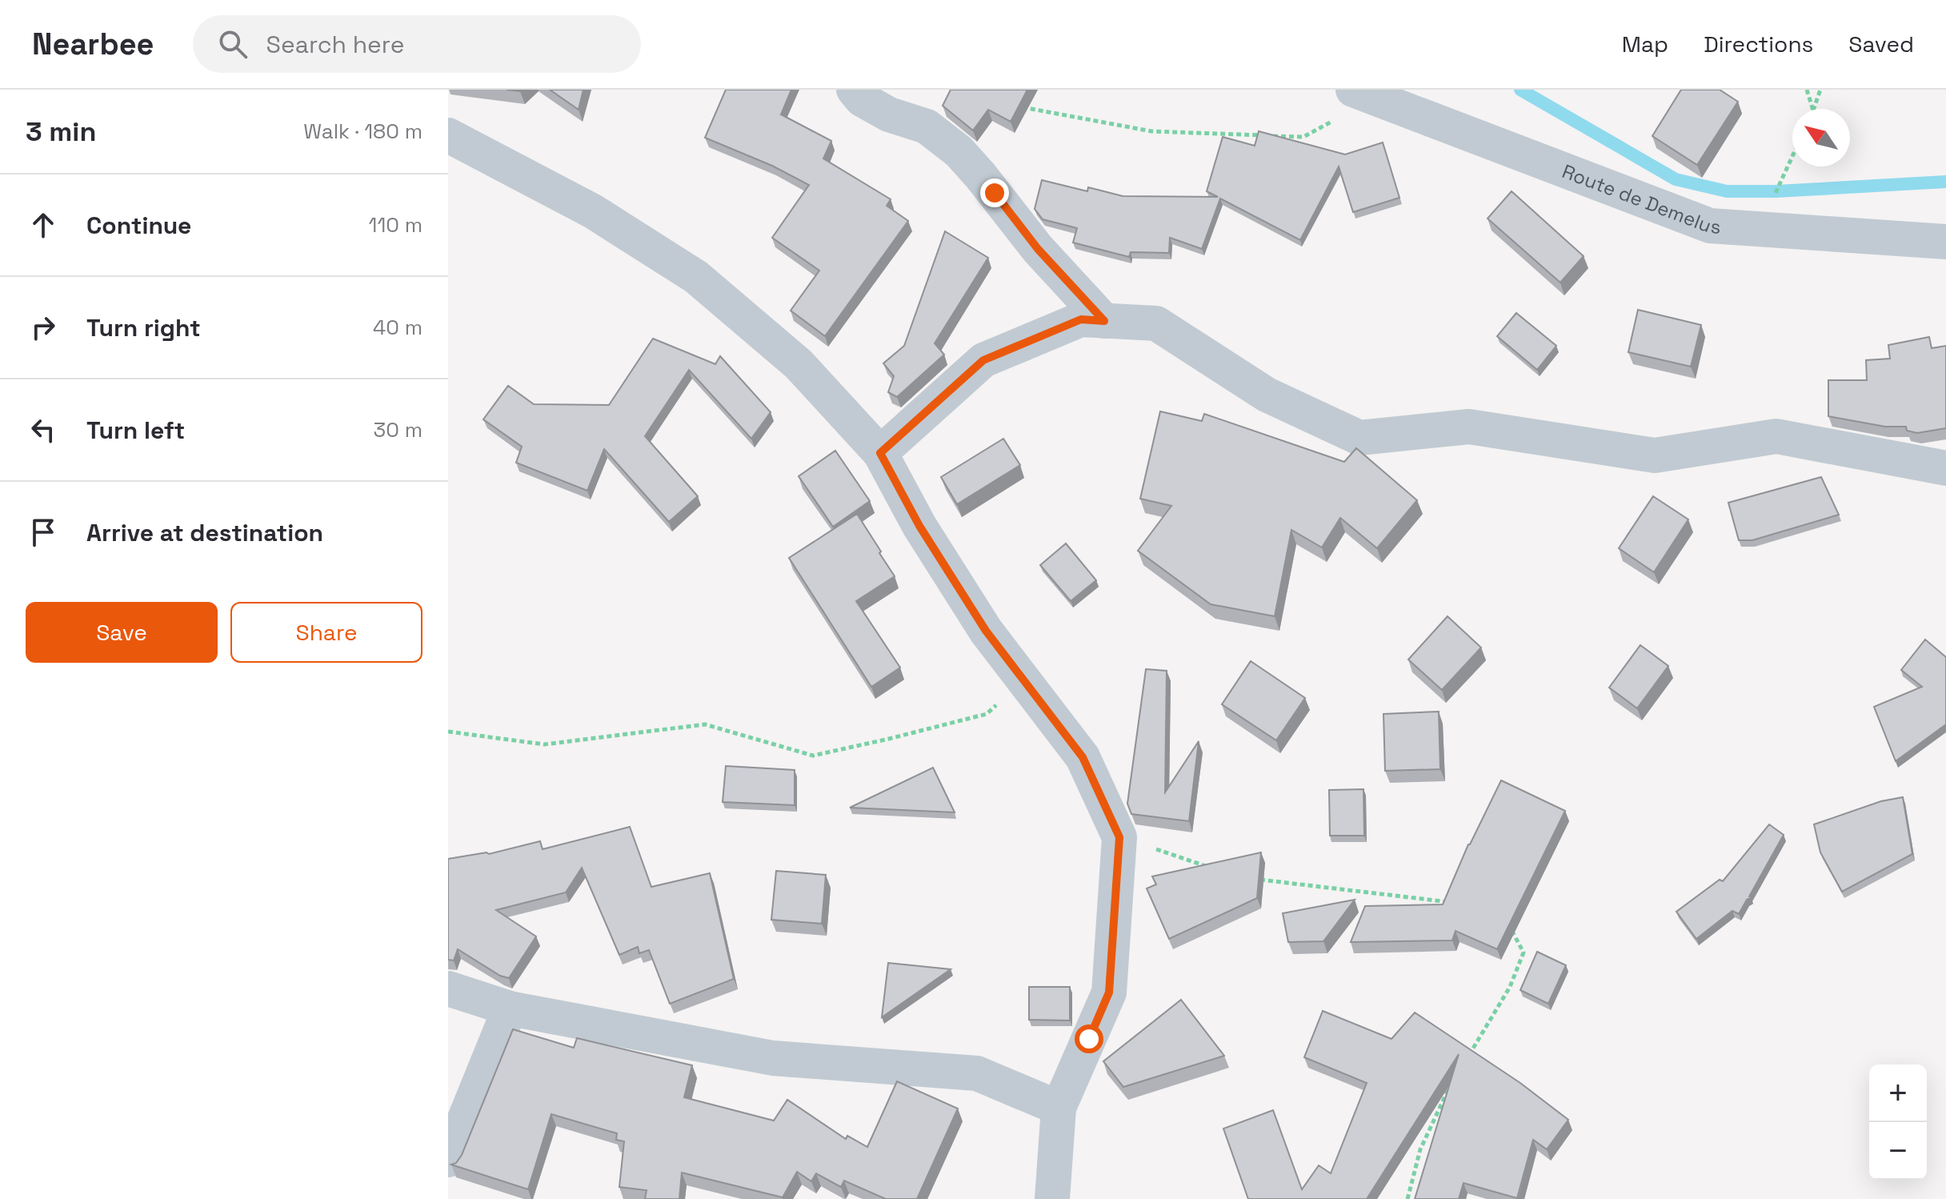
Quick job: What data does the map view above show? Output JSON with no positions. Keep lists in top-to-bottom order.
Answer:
{
  "streets": {
    "street": ["Route de Demelus"]
  },
  "north": "top left",
  "page": {
    "header": "Nearbee",
    "search": "Search here",
    "nav": ["Map", "Directions", "Saved"],
    "heading": ["3 min", "Walk · 180 m"],
    "list": [
      ["Continue", "110 m"],
      ["Turn right", "40 m"],
      ["Turn left", "30 m"],
      "Arrive at destination"
    ],
    "buttons": ["Save", "Share"],
    "map_buttons": ["+", "−"]
  }
}
